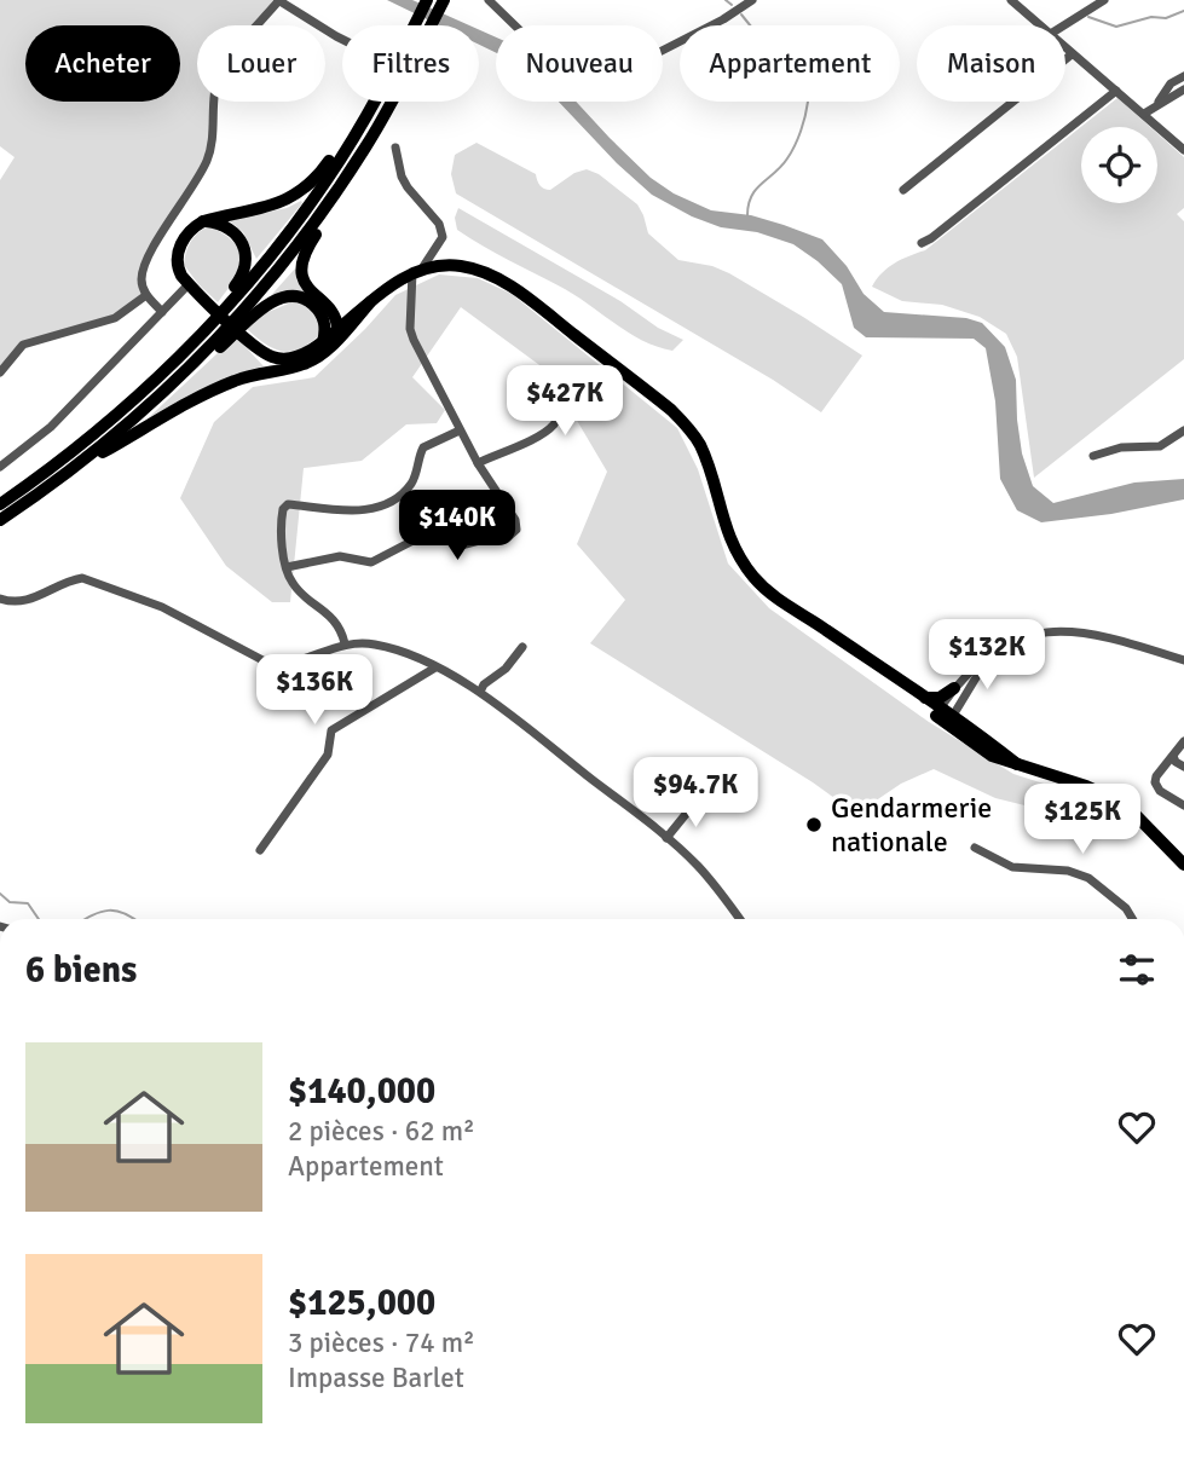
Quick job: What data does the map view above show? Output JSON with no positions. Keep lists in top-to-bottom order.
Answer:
{
  "places": ["Gendarmerie nationale"],
  "page": {
    "chip": [
      "Acheter",
      "Louer",
      "Filtres",
      "Nouveau",
      "Appartement",
      "Maison"
    ],
    "price": [
      "$427K",
      "$140K",
      "$132K",
      "$136K",
      "$94.7K",
      "$125K"
    ],
    "heading": "6 biens",
    "list": [
      {
        "name": "$140,000",
        "note": "2 pièces · 62 m² · Appartement"
      },
      {
        "name": "$125,000",
        "note": "3 pièces · 74 m² · Impasse Barlet"
      }
    ]
  }
}
